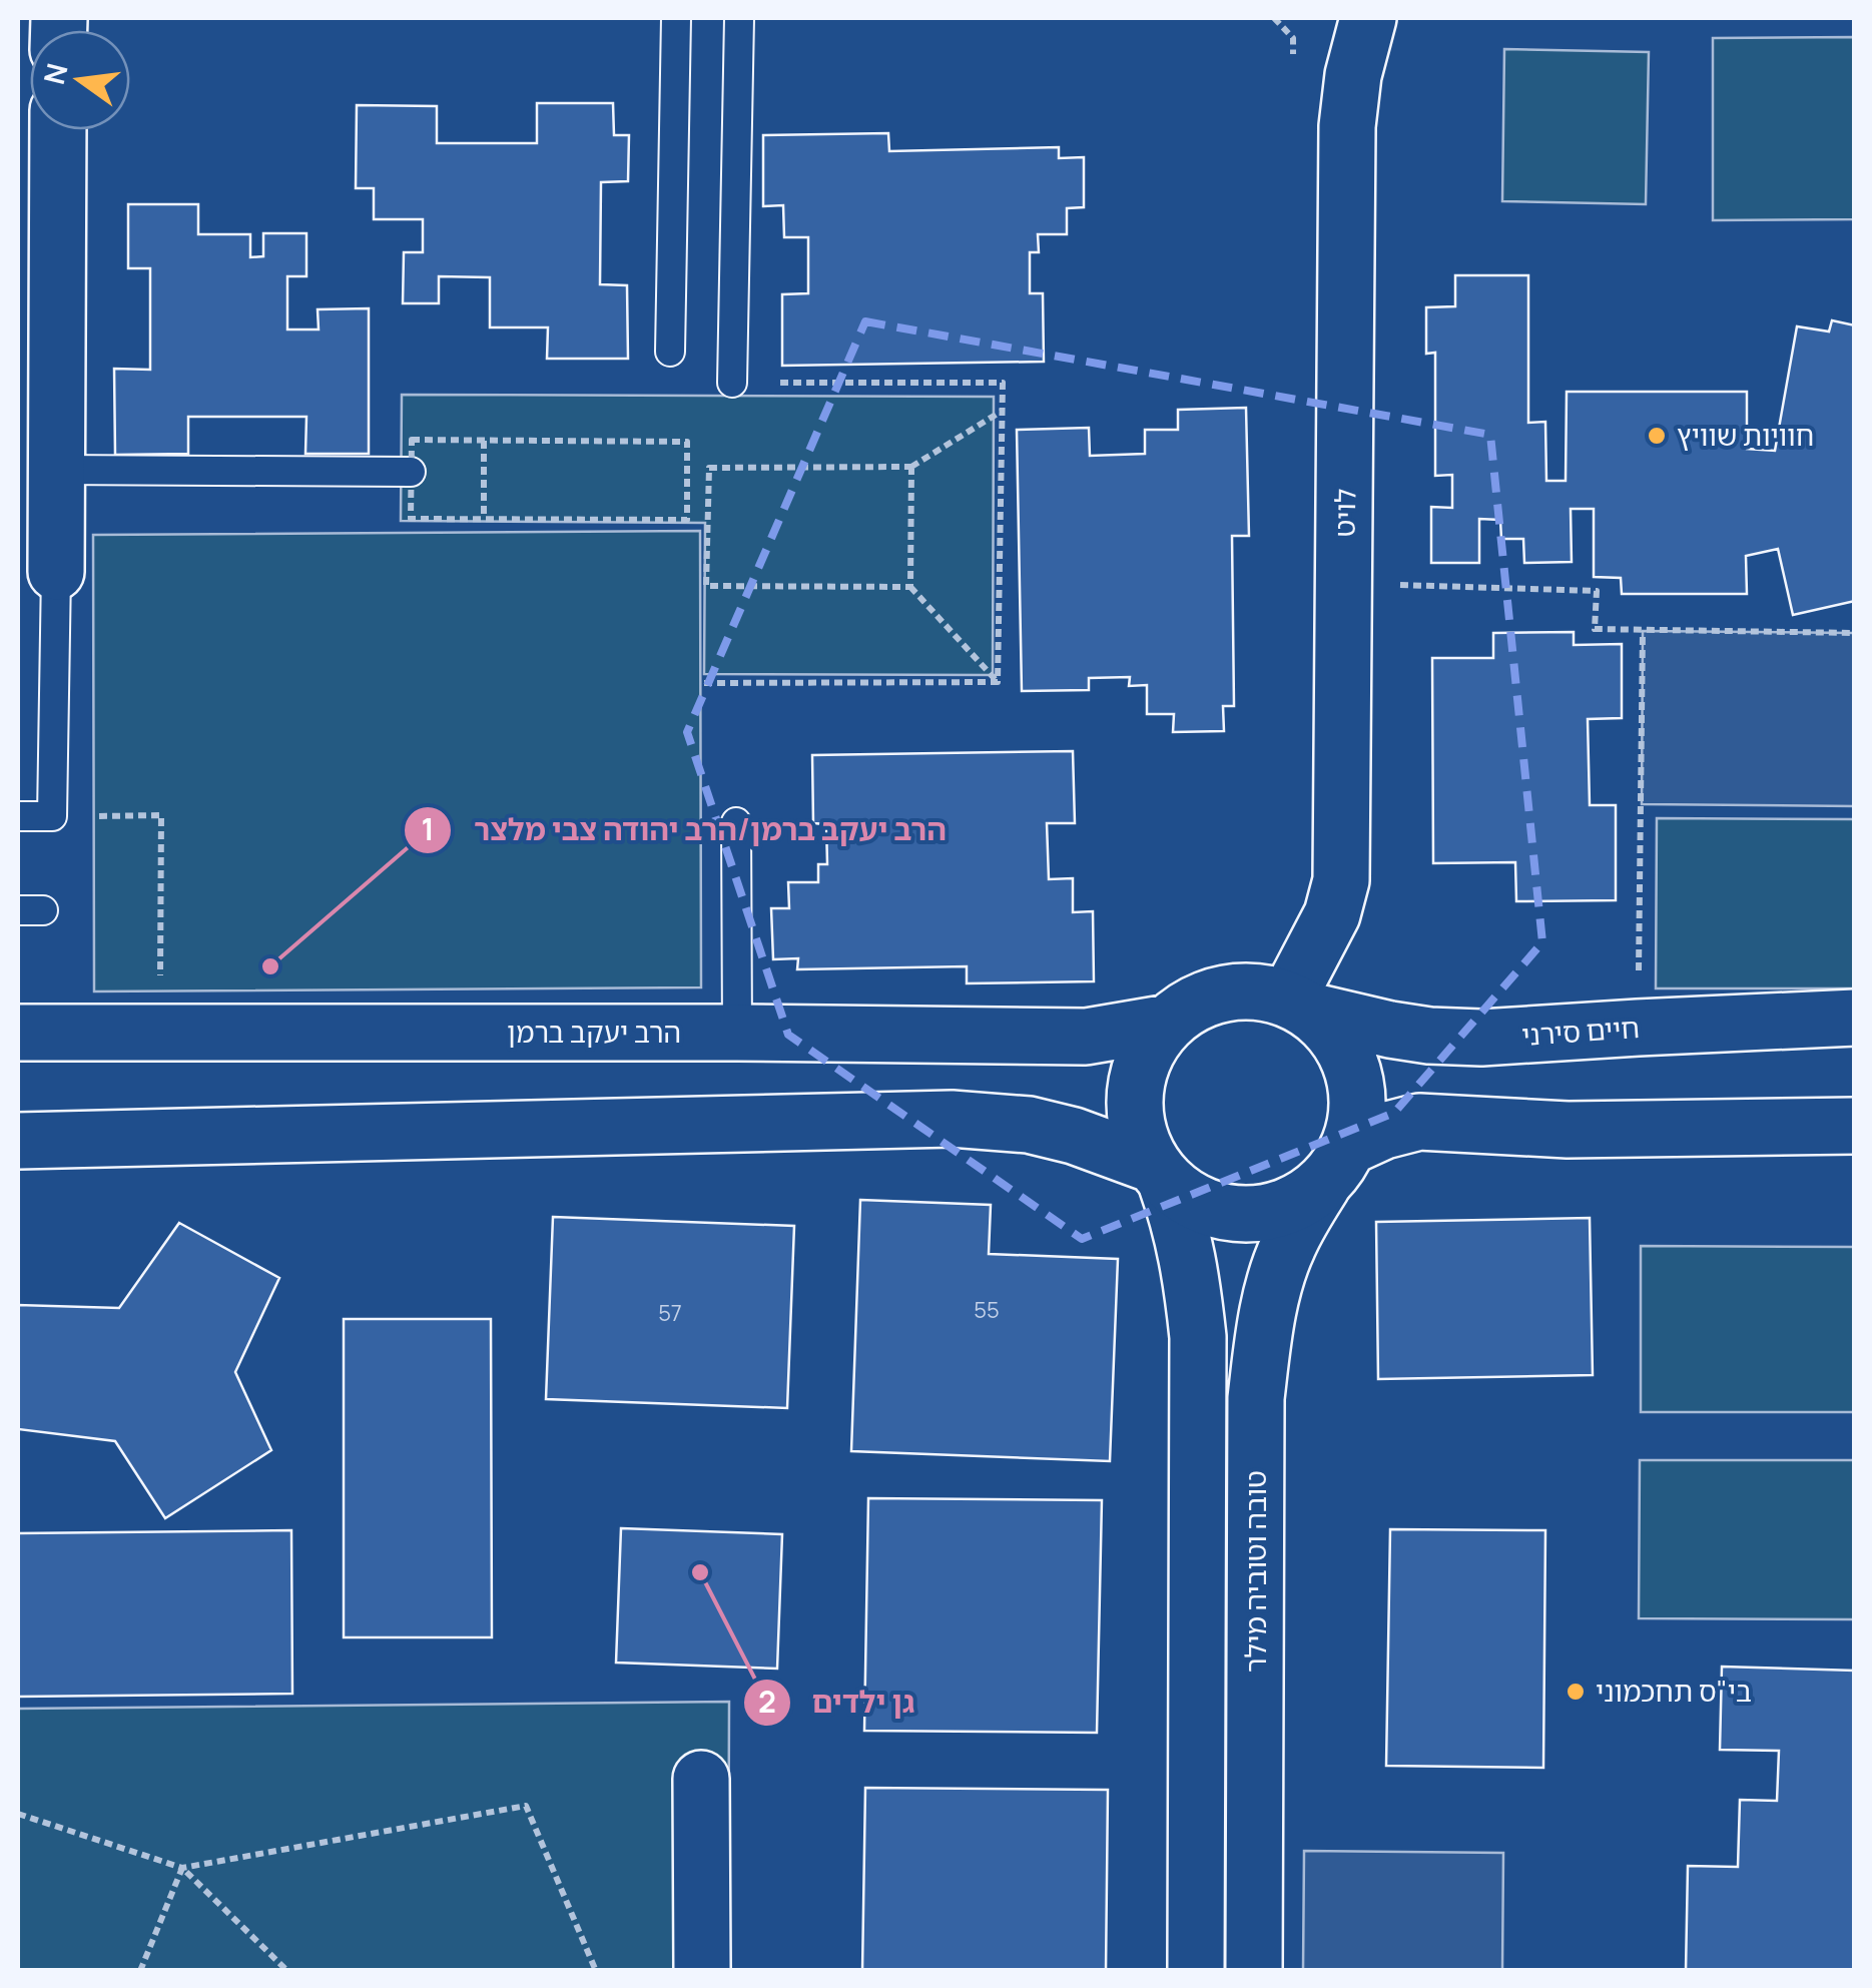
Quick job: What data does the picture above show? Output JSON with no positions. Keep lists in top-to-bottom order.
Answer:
{
  "streets": {
    "street": [
      "לויט",
      "חיים סירני",
      "הרב יעקב ברמן",
      "טובה וטוביה מילר"
    ]
  },
  "crossings": [
    ["לויט", "חיים סירני"],
    ["לויט", "הרב יעקב ברמן"],
    ["לויט", "טובה וטוביה מילר"],
    ["חיים סירני", "הרב יעקב ברמן"],
    ["חיים סירני", "טובה וטוביה מילר"],
    ["הרב יעקב ברמן", "טובה וטוביה מילר"]
  ],
  "places": [
    "חוויות שוויץ",
    "הרב יעקב ברמן/הרב יהודה צבי מלצר",
    "גן ילדים",
    "בי\"ס תחכמוני"
  ],
  "house_numbers": ["55", "57"],
  "north": "left"
}
